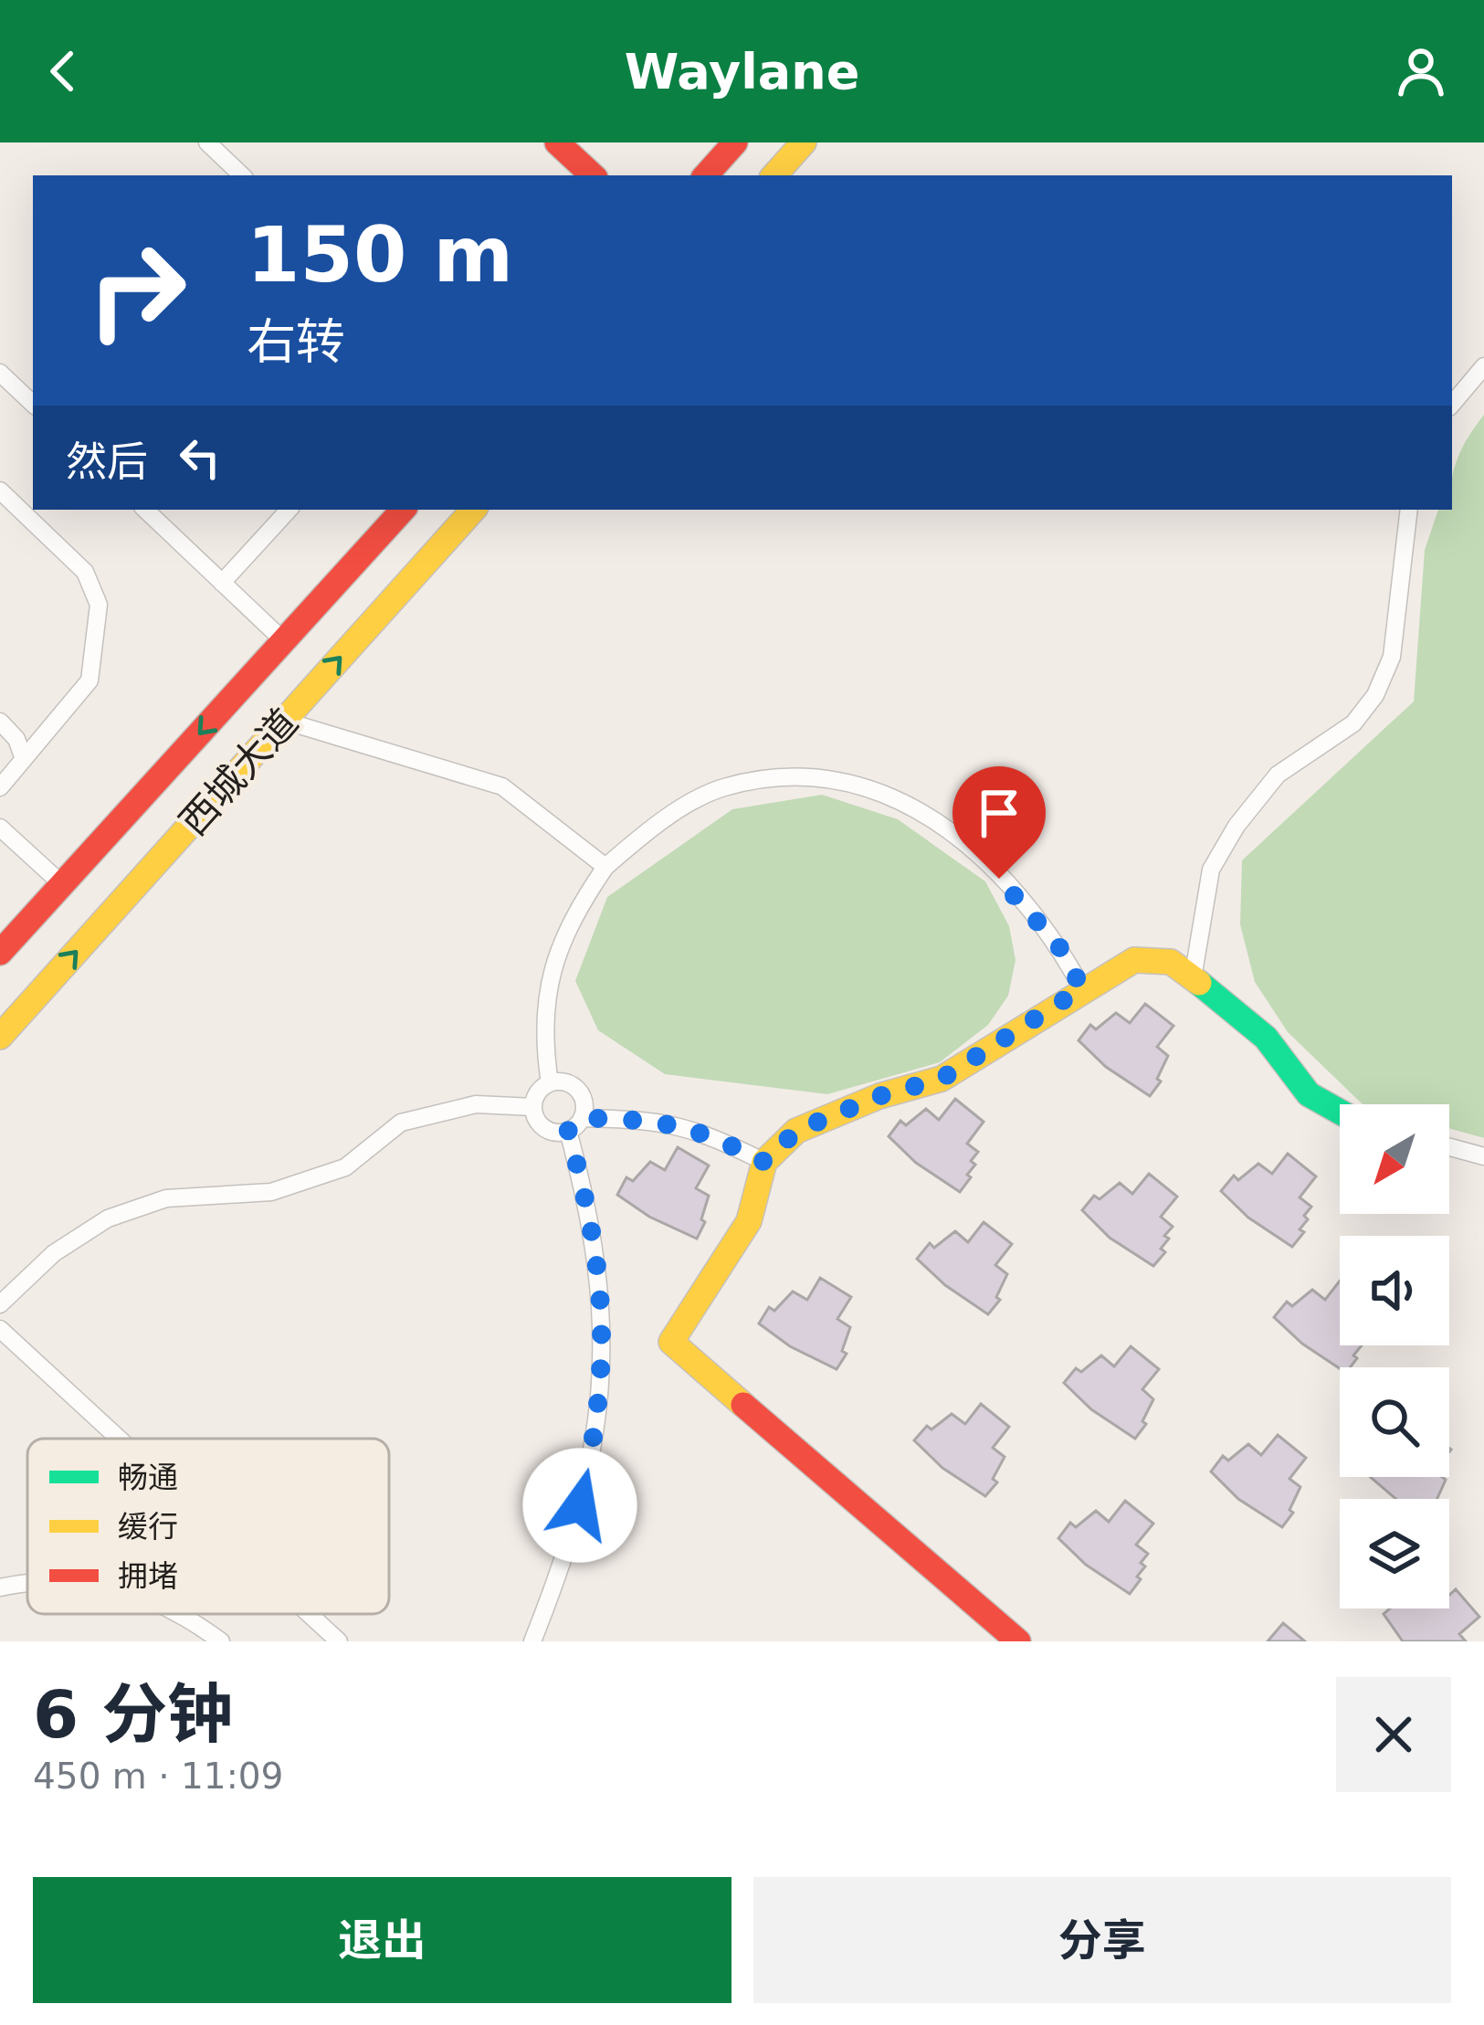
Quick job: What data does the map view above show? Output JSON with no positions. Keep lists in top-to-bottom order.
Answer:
{
  "streets": {
    "main road": ["西城大道"]
  },
  "legend": ["畅通", "缓行", "拥堵"],
  "north": "bottom left",
  "page": {
    "header": "Waylane",
    "turn": ["150 m", "右转"],
    "then": "然后",
    "heading": ["6 分钟", "450 m · 11:09"],
    "buttons": ["退出", "分享"]
  }
}
